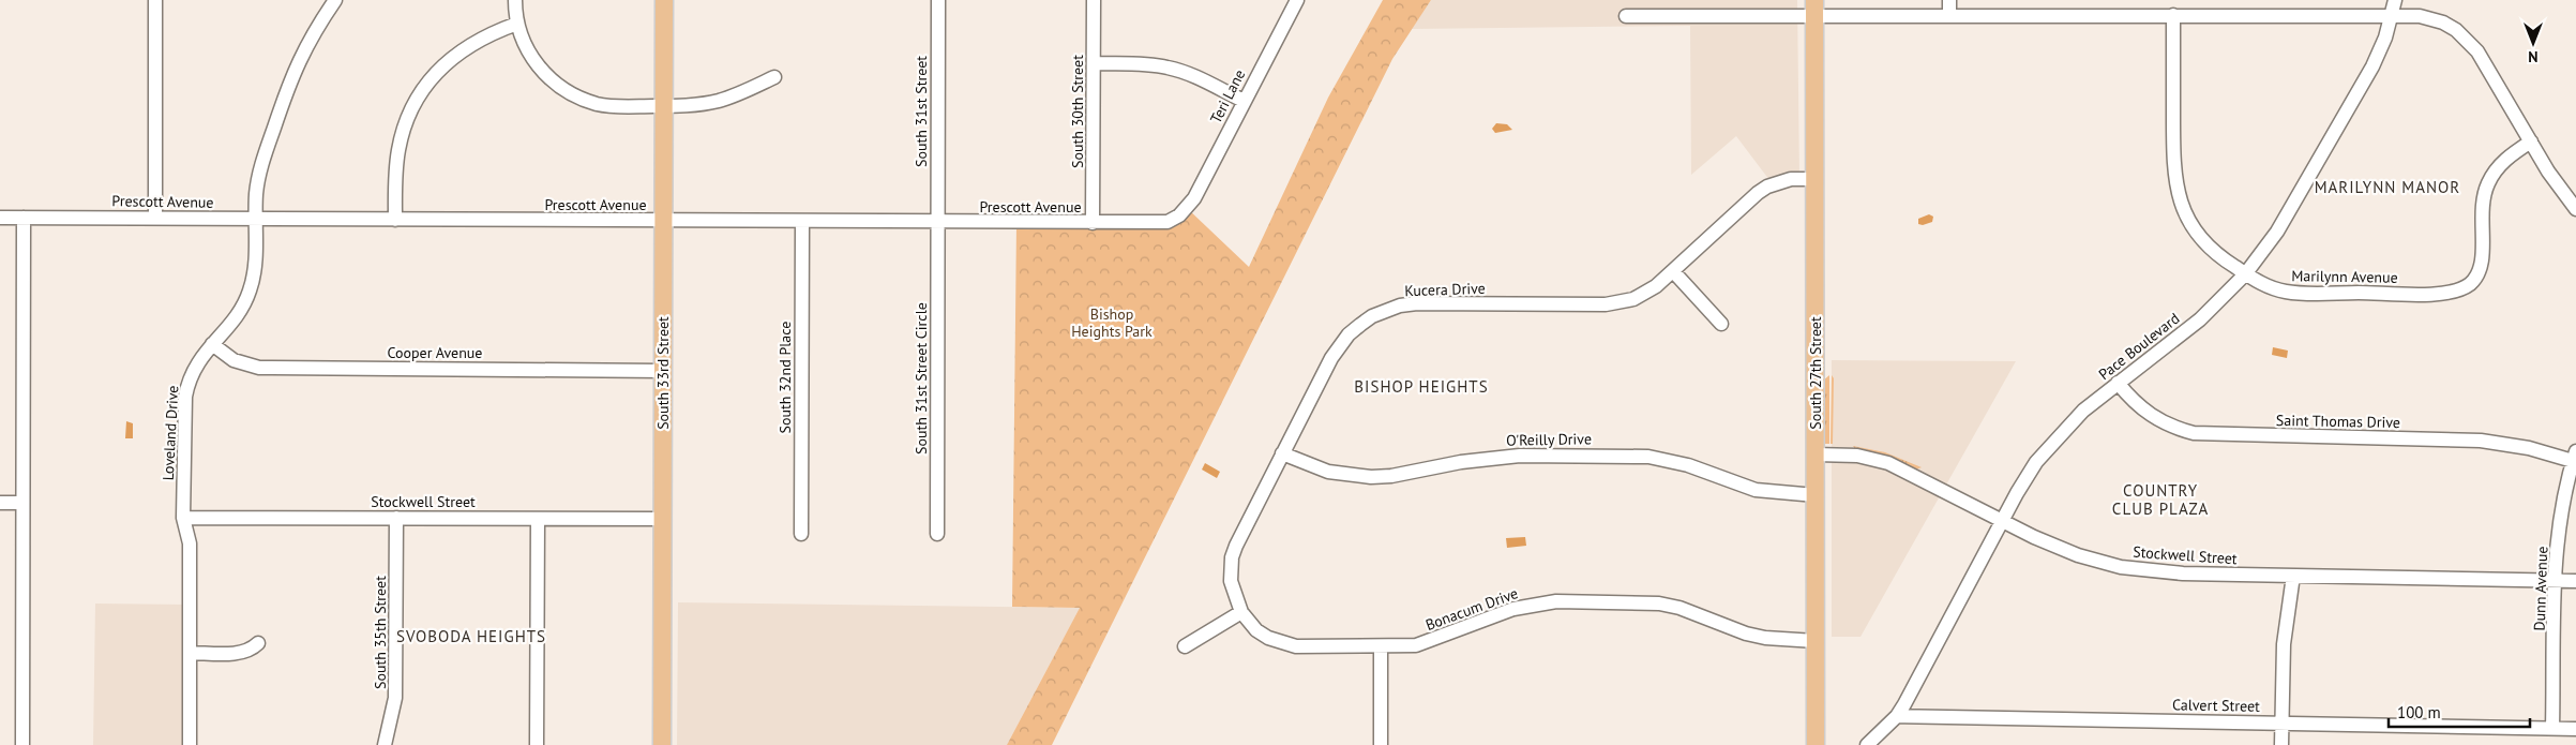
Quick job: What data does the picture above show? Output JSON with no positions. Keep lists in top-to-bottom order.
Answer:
{
  "streets": {
    "main road": ["South 33rd Street", "South 27th Street"],
    "street": [
      "Teri Lane",
      "South 31st Street",
      "South 30th Street",
      "Prescott Avenue",
      "Marilynn Avenue",
      "Kucera Drive",
      "Pace Boulevard",
      "Cooper Avenue",
      "South 32nd Place",
      "South 31st Street Circle",
      "Saint Thomas Drive",
      "Loveland Drive",
      "O'Reilly Drive",
      "Stockwell Street",
      "Dunn Avenue",
      "Bonacum Drive",
      "South 35th Street",
      "Calvert Street"
    ]
  },
  "crossings": [
    ["Teri Lane", "Prescott Avenue"],
    ["South 31st Street", "Prescott Avenue"],
    ["South 31st Street", "South 31st Street Circle"],
    ["South 30th Street", "Prescott Avenue"],
    ["Prescott Avenue", "South 33rd Street"],
    ["Prescott Avenue", "South 32nd Place"],
    ["Prescott Avenue", "South 31st Street Circle"],
    ["Prescott Avenue", "Loveland Drive"],
    ["Marilynn Avenue", "Pace Boulevard"],
    ["Kucera Drive", "South 27th Street"],
    ["Kucera Drive", "O'Reilly Drive"],
    ["Kucera Drive", "Bonacum Drive"],
    ["Pace Boulevard", "Saint Thomas Drive"],
    ["Pace Boulevard", "Stockwell Street"],
    ["Pace Boulevard", "Calvert Street"],
    ["Cooper Avenue", "South 33rd Street"],
    ["Cooper Avenue", "Loveland Drive"],
    ["South 33rd Street", "Stockwell Street"],
    ["South 27th Street", "O'Reilly Drive"],
    ["South 27th Street", "Stockwell Street"],
    ["South 27th Street", "Bonacum Drive"],
    ["Saint Thomas Drive", "Dunn Avenue"],
    ["Loveland Drive", "Stockwell Street"],
    ["Stockwell Street", "Dunn Avenue"],
    ["Stockwell Street", "South 35th Street"],
    ["Dunn Avenue", "Calvert Street"]
  ],
  "districts": [
    "MARILYNN MANOR",
    "BISHOP HEIGHTS",
    "COUNTRY CLUB PLAZA",
    "SVOBODA HEIGHTS"
  ],
  "parks": ["Bishop Heights Park"],
  "scale_bar": "100 m",
  "north": "bottom"
}
